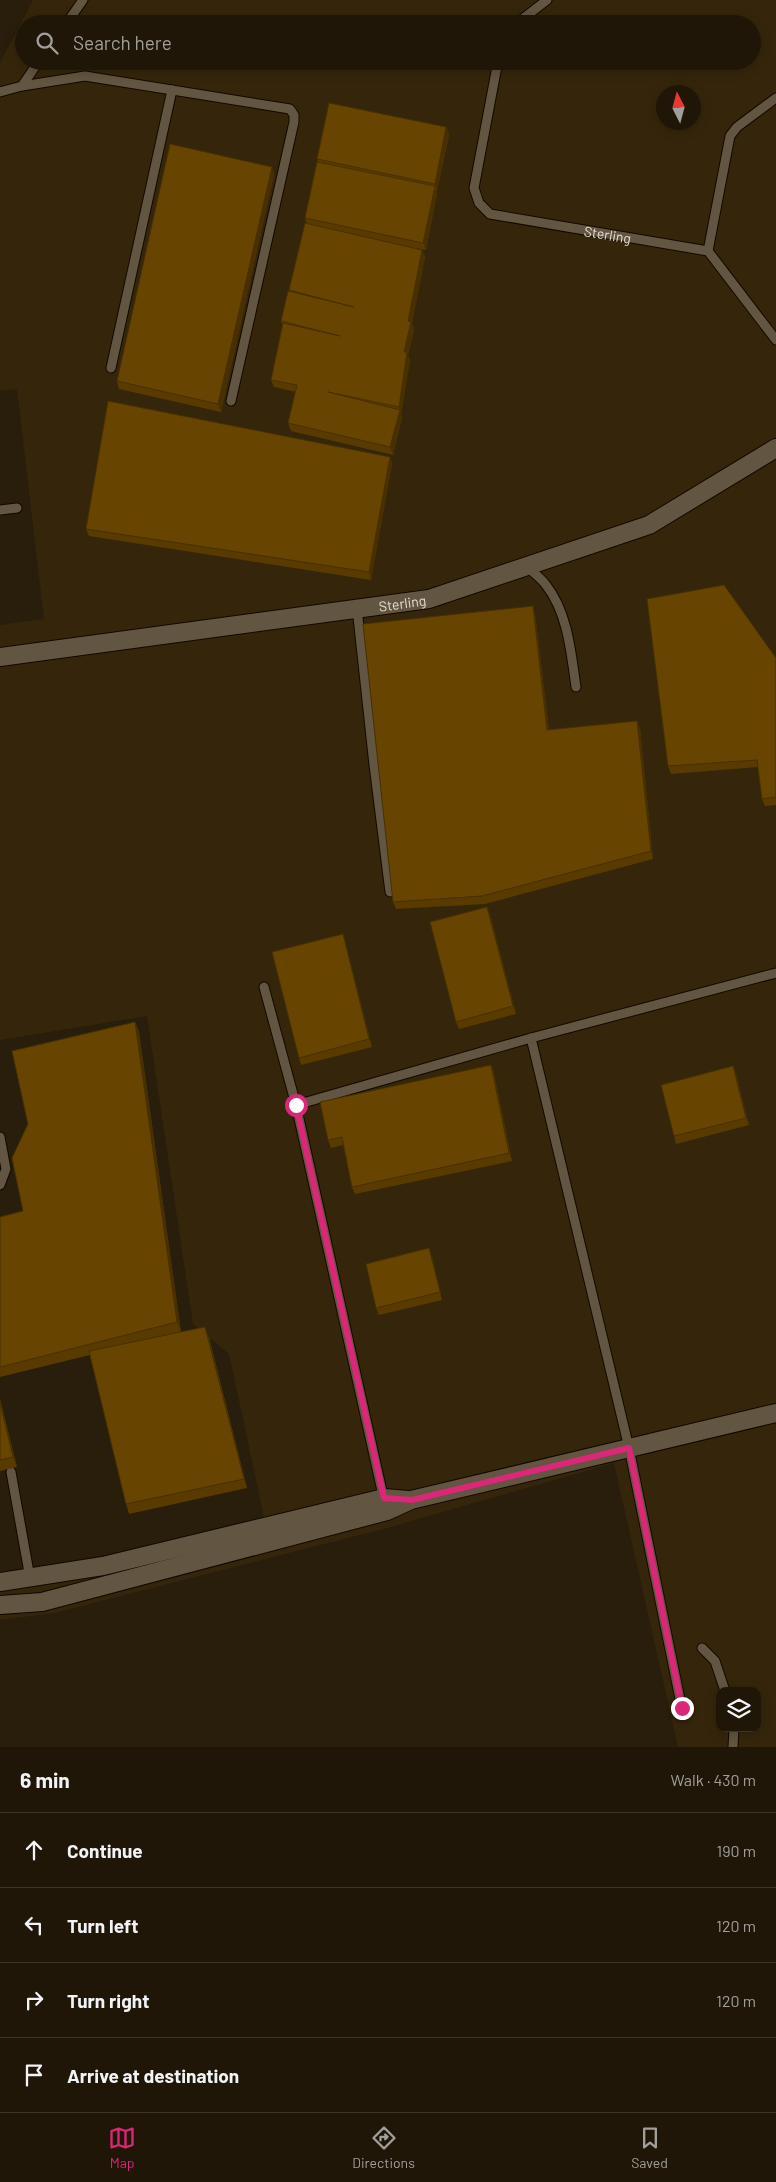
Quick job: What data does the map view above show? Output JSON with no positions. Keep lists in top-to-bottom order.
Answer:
{
  "streets": {
    "street": ["Sterling"]
  },
  "north": "top",
  "page": {
    "search": "Search here",
    "heading": ["6 min", "Walk · 430 m"],
    "list": [
      ["Continue", "190 m"],
      ["Turn left", "120 m"],
      ["Turn right", "120 m"],
      "Arrive at destination"
    ],
    "nav": ["Map", "Directions", "Saved"]
  }
}
